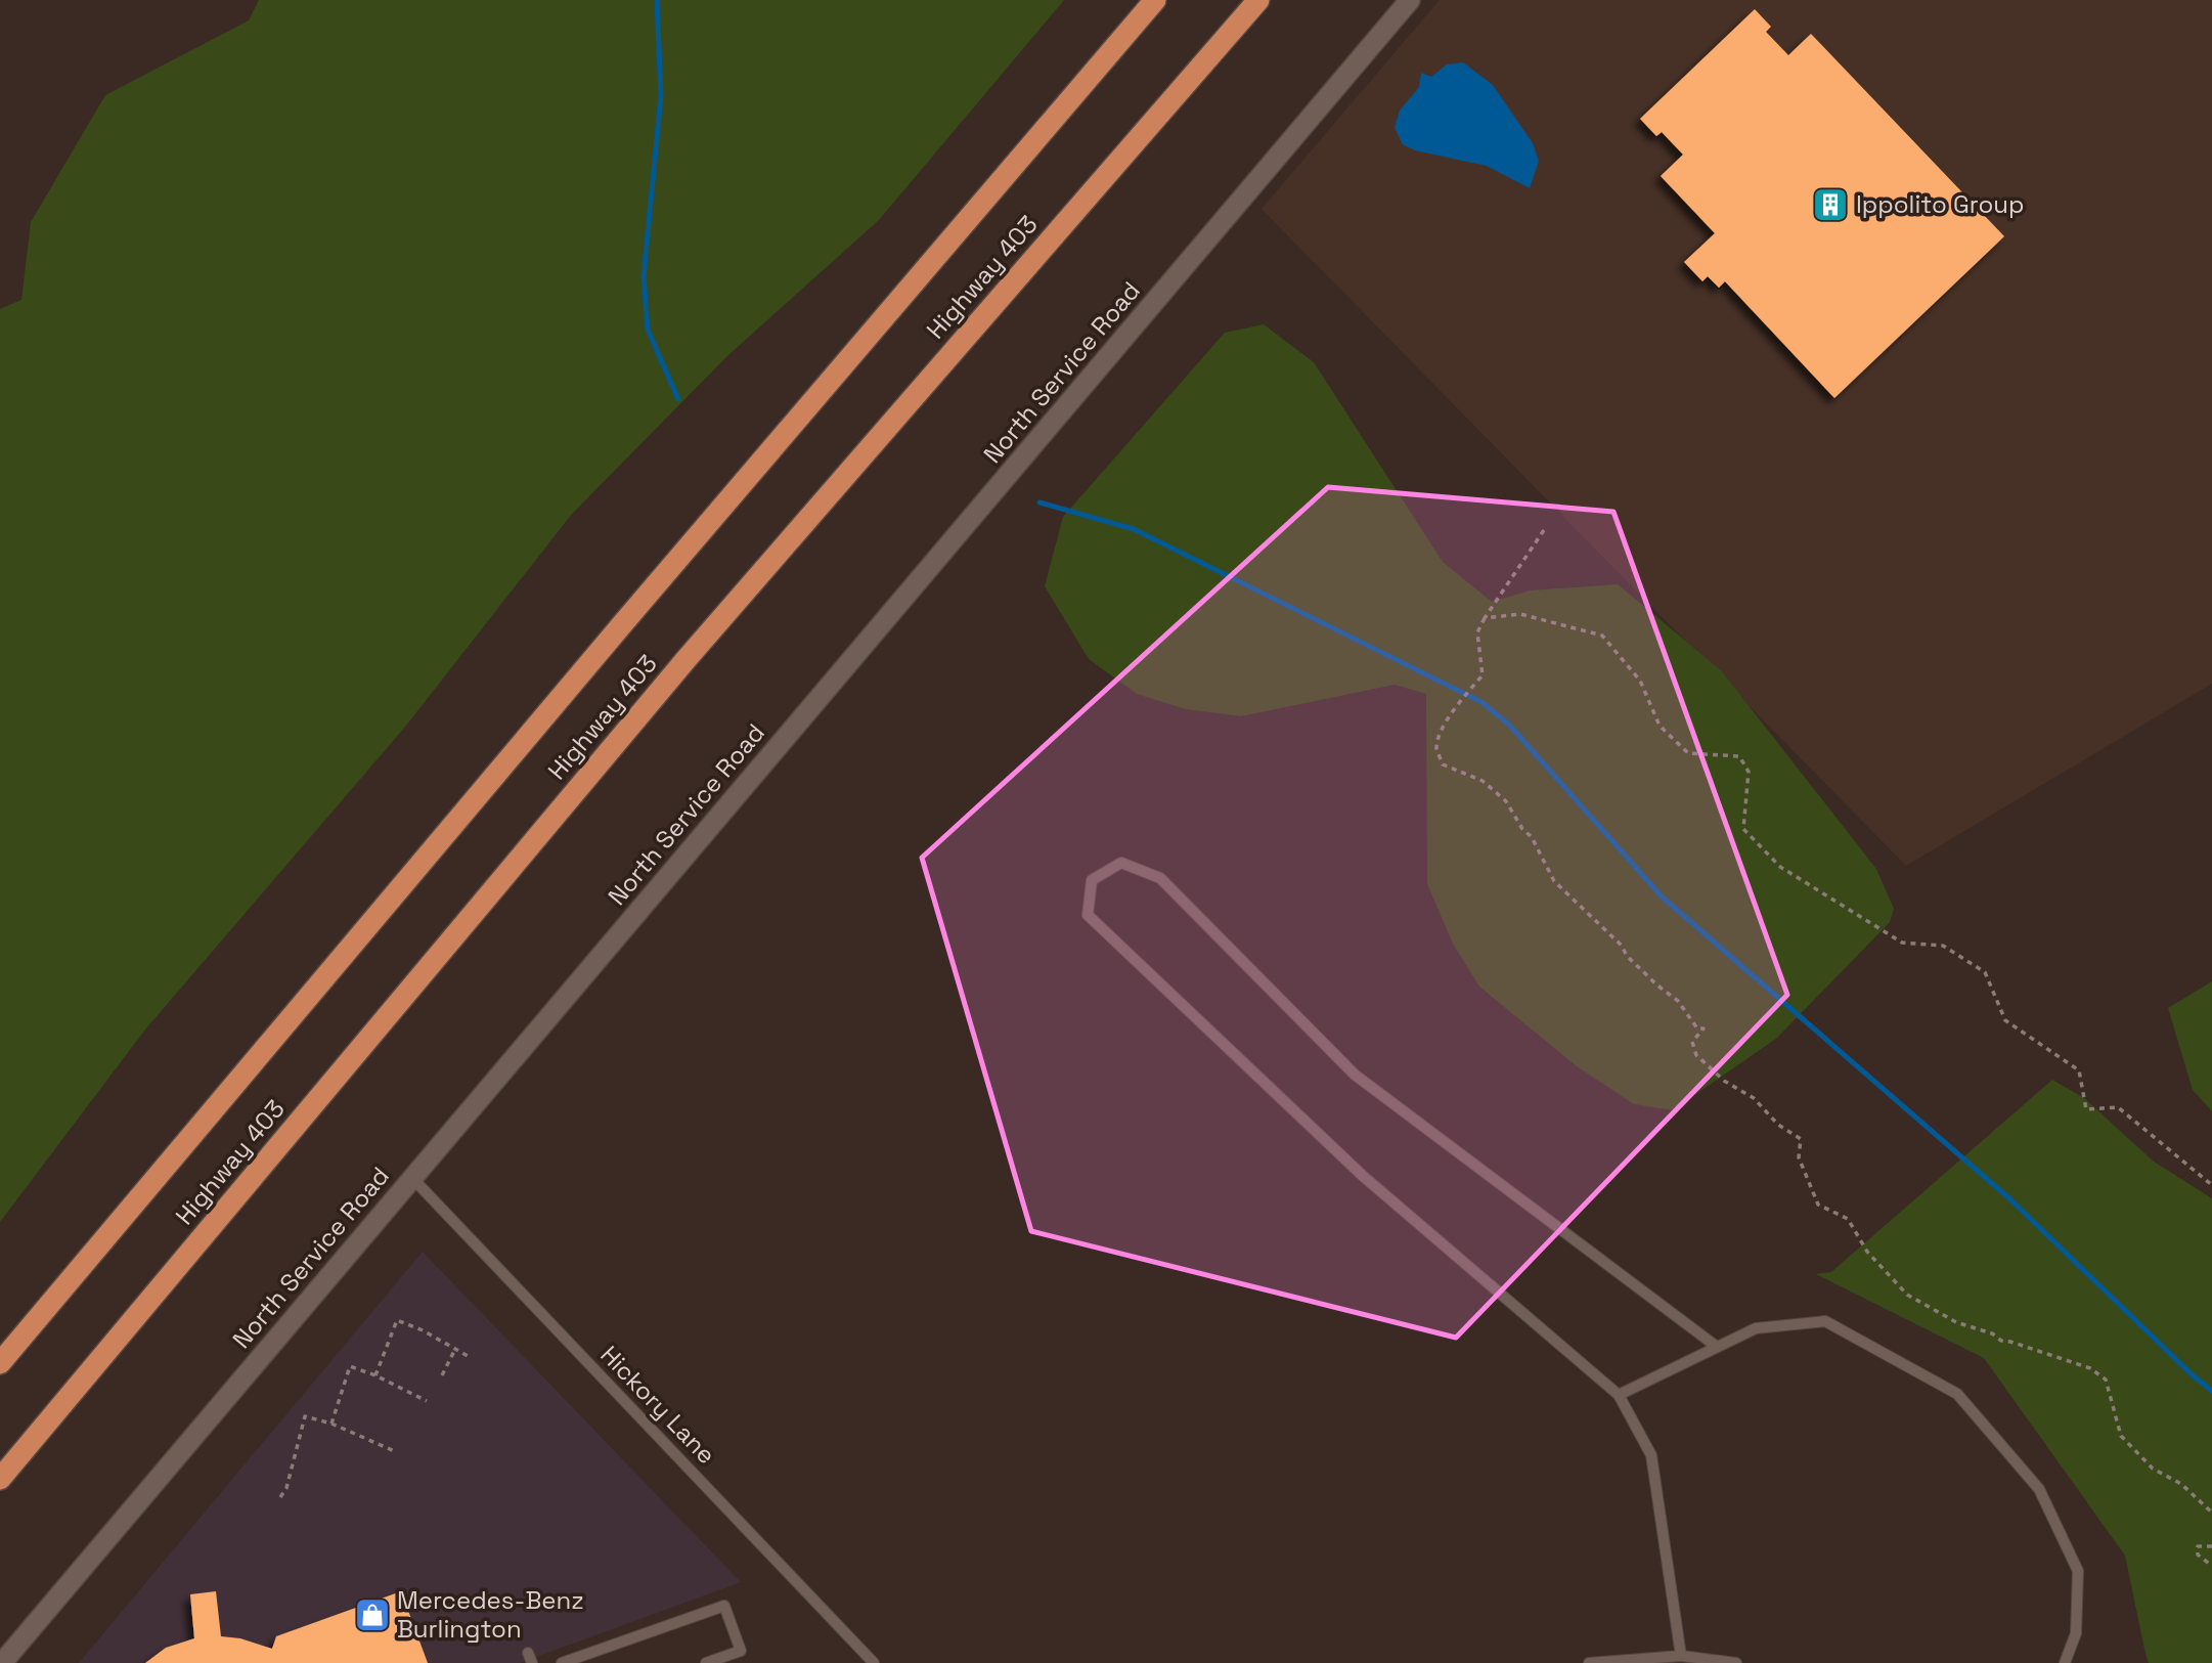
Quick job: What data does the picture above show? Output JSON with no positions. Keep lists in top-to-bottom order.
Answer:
{
  "streets": {
    "highway": ["Highway 403"],
    "street": ["North Service Road"],
    "lane": ["Hickory Lane"]
  },
  "crossings": [
    ["North Service Road", "Hickory Lane"]
  ],
  "places": {
    "building": ["Ippolito Group"],
    "shop": ["Mercedes-Benz Burlington"]
  }
}
